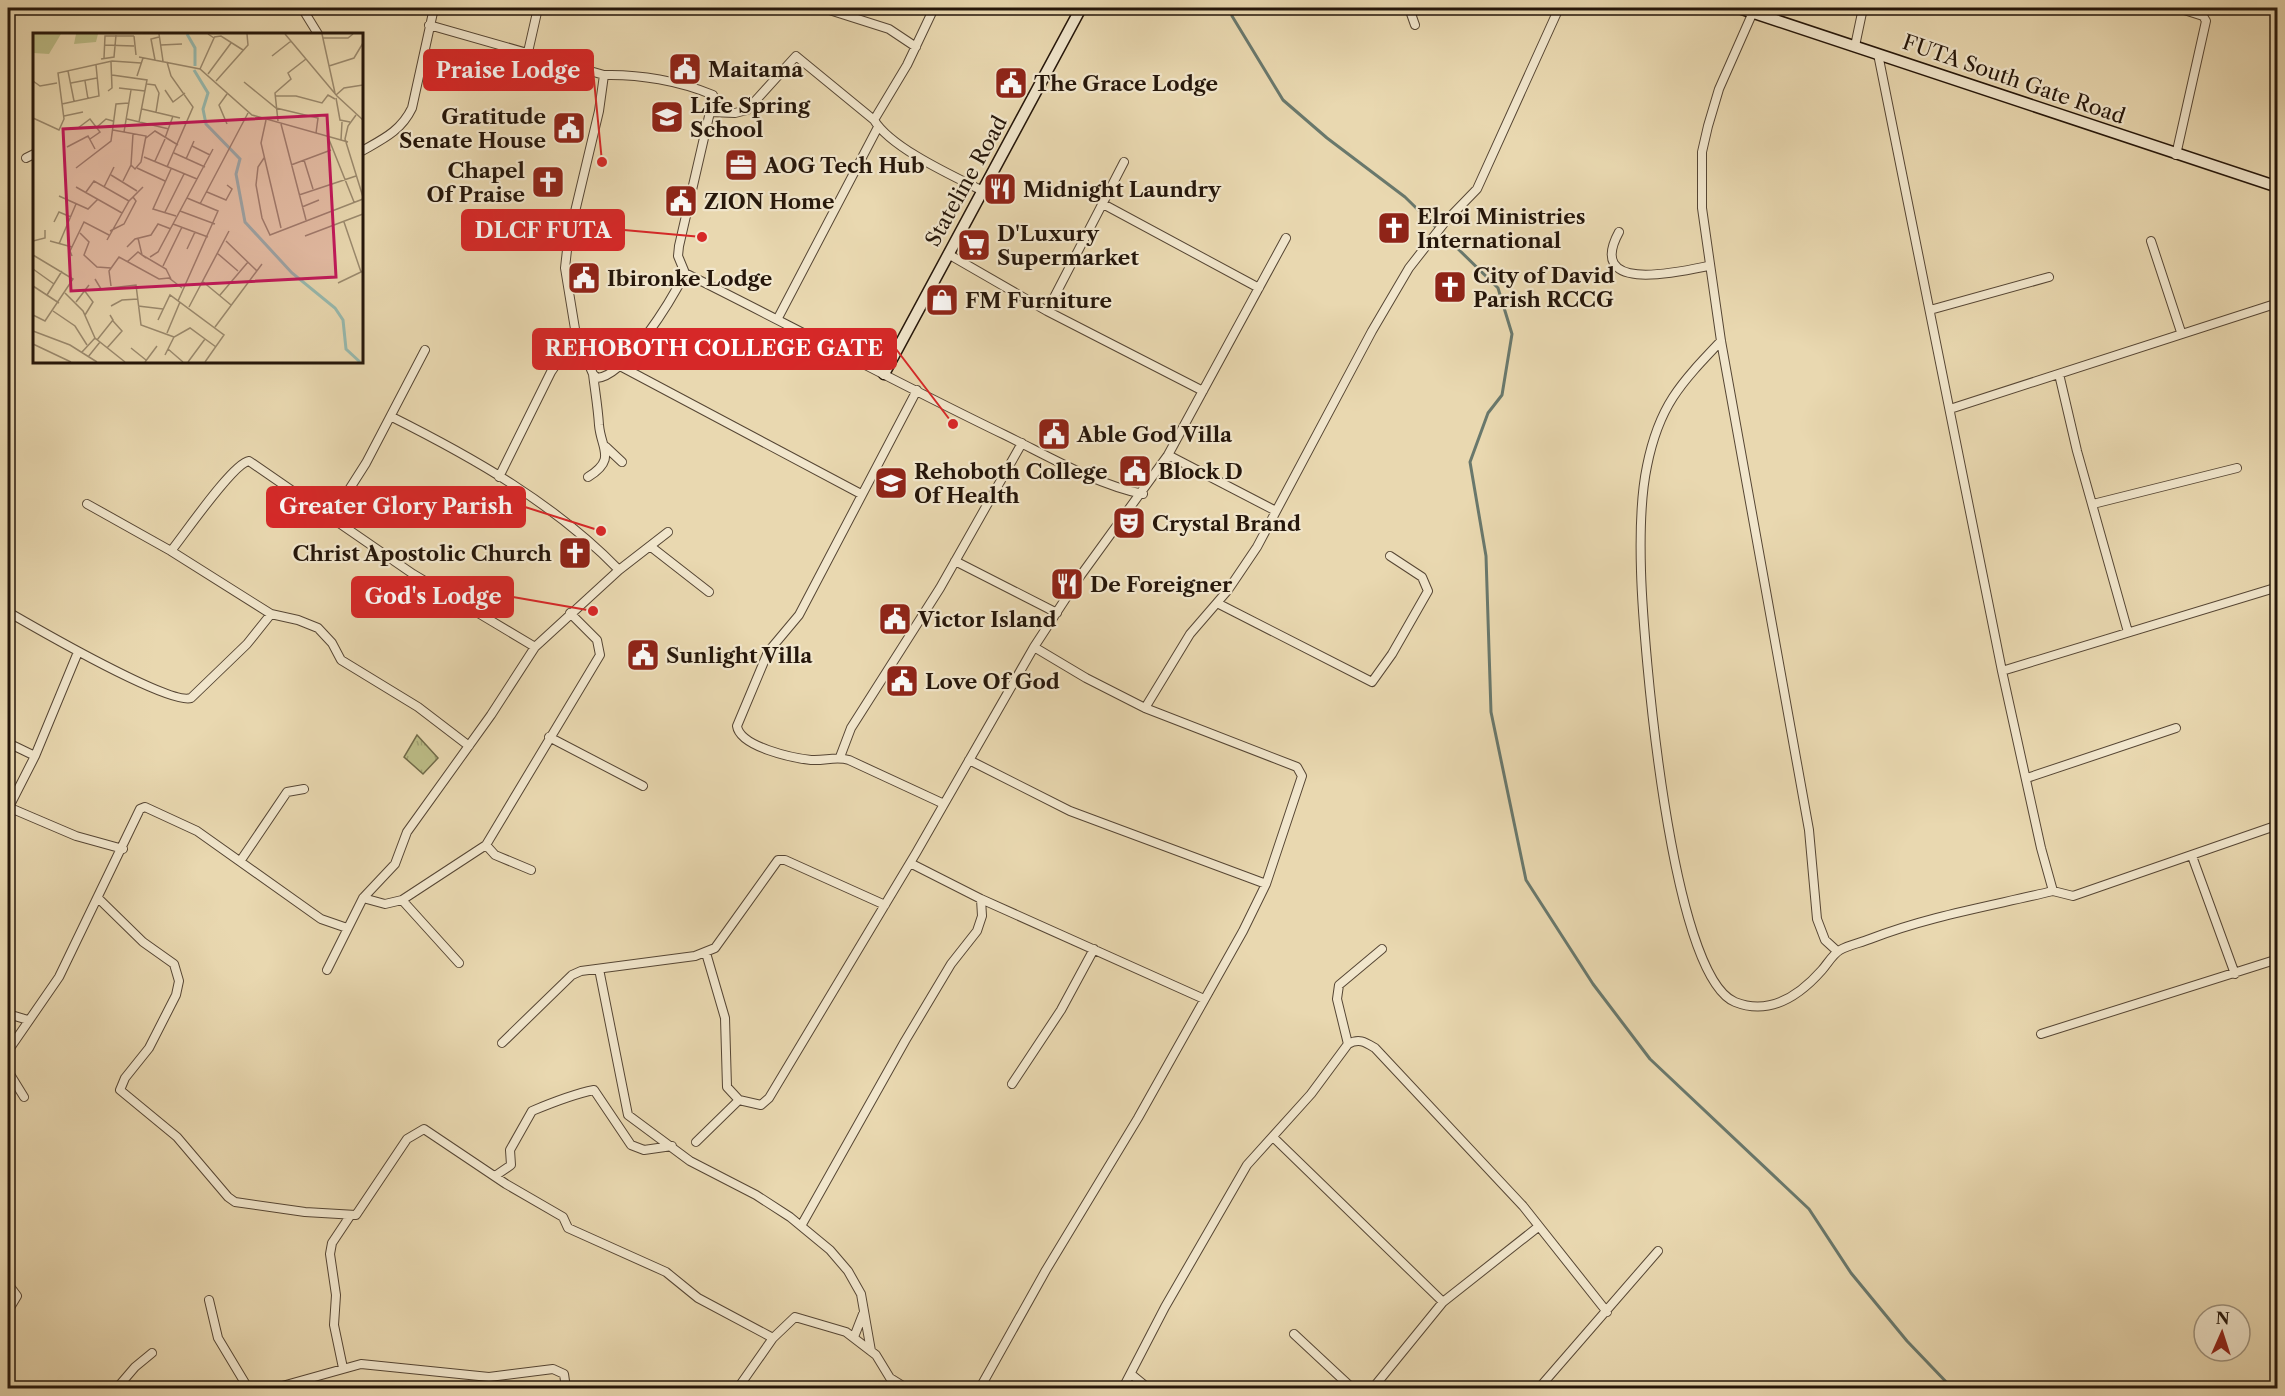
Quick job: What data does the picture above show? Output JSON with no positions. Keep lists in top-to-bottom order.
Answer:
{
  "streets": {
    "main road": ["FUTA South Gate Road", "Stateline Road"]
  },
  "places": {
    "public building": [
      "Maitama",
      "The Grace Lodge",
      "Gratitude Senate House",
      "ZION Home",
      "Ibironke Lodge",
      "Able God Villa",
      "Block D",
      "Victor Island",
      "Sunlight Villa",
      "Love Of God"
    ],
    "school or university": ["Life Spring School", "Rehoboth College Of Health"],
    "other": [
      "Praise Lodge",
      "DLCF FUTA",
      "REHOBOTH COLLEGE GATE",
      "Greater Glory Parish",
      "God's Lodge"
    ],
    "office": ["AOG Tech Hub"],
    "church": [
      "Chapel Of Praise",
      "Elroi Ministries International",
      "City of David Parish RCCG",
      "Christ Apostolic Church"
    ],
    "restaurant": ["Midnight Laundry", "De Foreigner"],
    "supermarket": ["D'Luxury Supermarket"],
    "shop": ["FM Furniture"],
    "theatre": ["Crystal Brand"]
  },
  "north": "top"
}
